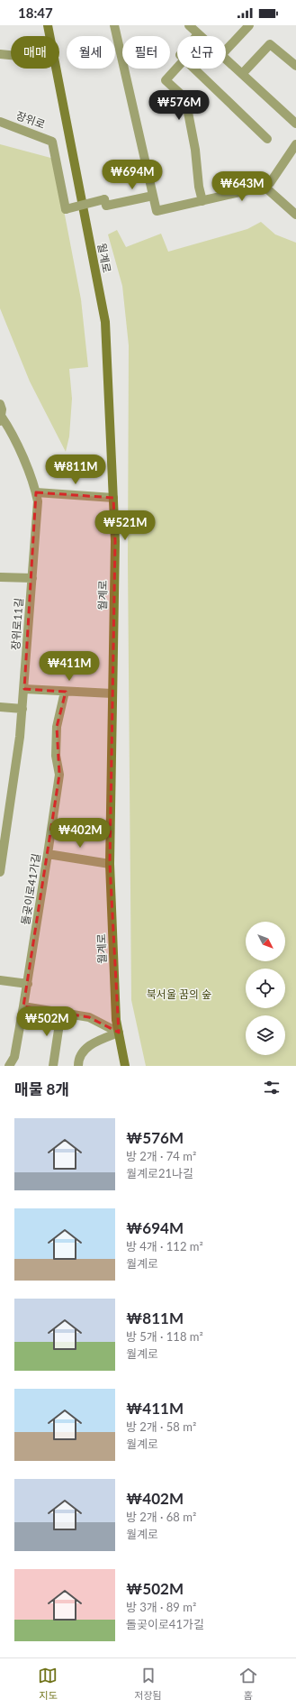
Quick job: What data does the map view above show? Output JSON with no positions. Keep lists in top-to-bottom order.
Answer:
{
  "streets": {
    "main road": ["월계로"],
    "street": ["장위로", "장위로11길", "돌곶이로41가길"]
  },
  "parks": ["북서울 꿈의 숲"],
  "north": "bottom right",
  "page": {
    "status": "18:47",
    "chip": [
      "매매",
      "월세",
      "필터",
      "신규"
    ],
    "price": [
      "₩576M",
      "₩694M",
      "₩643M",
      "₩811M",
      "₩521M",
      "₩411M",
      "₩402M",
      "₩502M"
    ],
    "heading": "매물 8개",
    "list": [
      {
        "name": "₩576M",
        "note": "방 2개 · 74 m² · 월계로21나길"
      },
      {
        "name": "₩694M",
        "note": "방 4개 · 112 m² · 월계로"
      },
      {
        "name": "₩811M",
        "note": "방 5개 · 118 m² · 월계로"
      },
      {
        "name": "₩411M",
        "note": "방 2개 · 58 m² · 월계로"
      },
      {
        "name": "₩402M",
        "note": "방 2개 · 68 m² · 월계로"
      },
      {
        "name": "₩502M",
        "note": "방 3개 · 89 m² · 돌곶이로41가길"
      }
    ],
    "tabs": ["지도", "저장됨", "홈"]
  }
}
